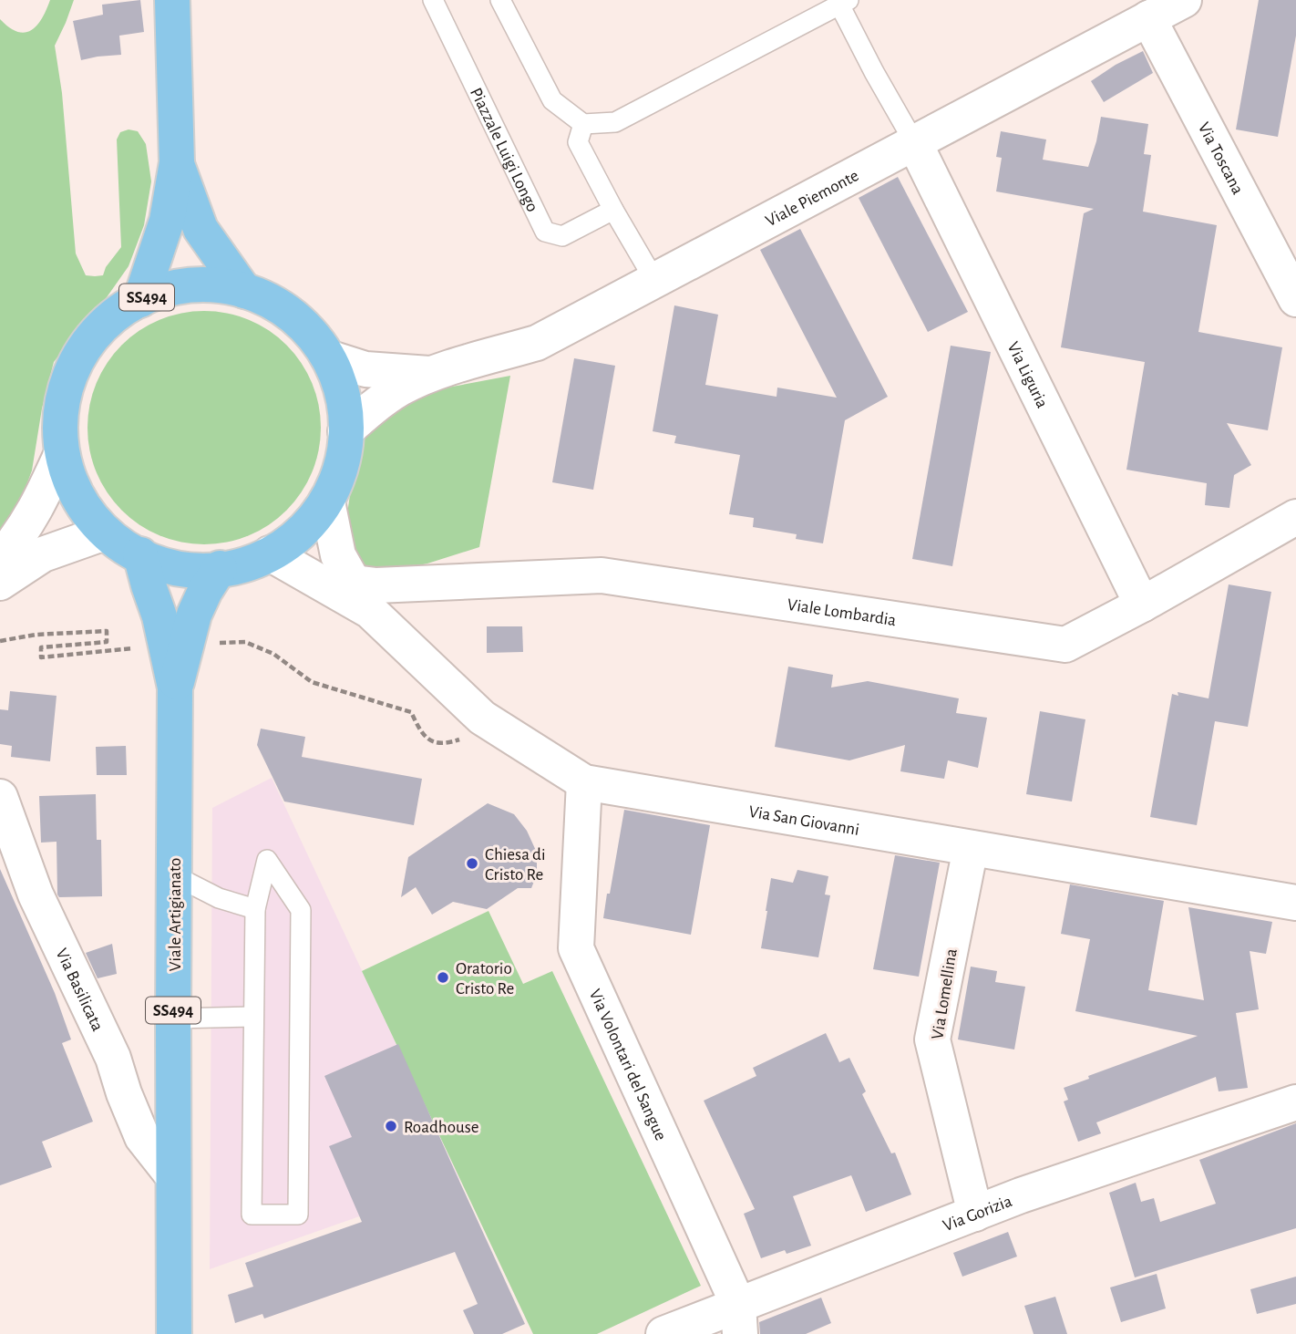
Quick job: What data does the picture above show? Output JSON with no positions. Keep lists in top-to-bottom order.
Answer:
{
  "streets": {
    "main road": ["SS494", "Viale Artigianato"],
    "street": [
      "Via Toscana",
      "Viale Piemonte",
      "Via Liguria",
      "Viale Lombardia",
      "Via San Giovanni",
      "Via Basilicata",
      "Via Lomellina",
      "Via Volontari del Sangue",
      "Via Gorizia"
    ],
    "lane": ["Piazzale Luigi Longo"]
  },
  "crossings": [
    ["Via Toscana", "Viale Piemonte"],
    ["Viale Piemonte", "SS494"],
    ["Viale Piemonte", "Via Liguria"],
    ["SS494", "Via San Giovanni"],
    ["SS494", "Viale Artigianato"],
    ["Via Liguria", "Viale Lombardia"],
    ["Viale Lombardia", "Via San Giovanni"],
    ["Via San Giovanni", "Via Lomellina"],
    ["Via San Giovanni", "Via Volontari del Sangue"],
    ["Viale Artigianato", "Via Basilicata"],
    ["Via Lomellina", "Via Gorizia"],
    ["Via Volontari del Sangue", "Via Gorizia"]
  ],
  "places": ["Chiesa di Cristo Re", "Oratorio Cristo Re", "Roadhouse"]
}
